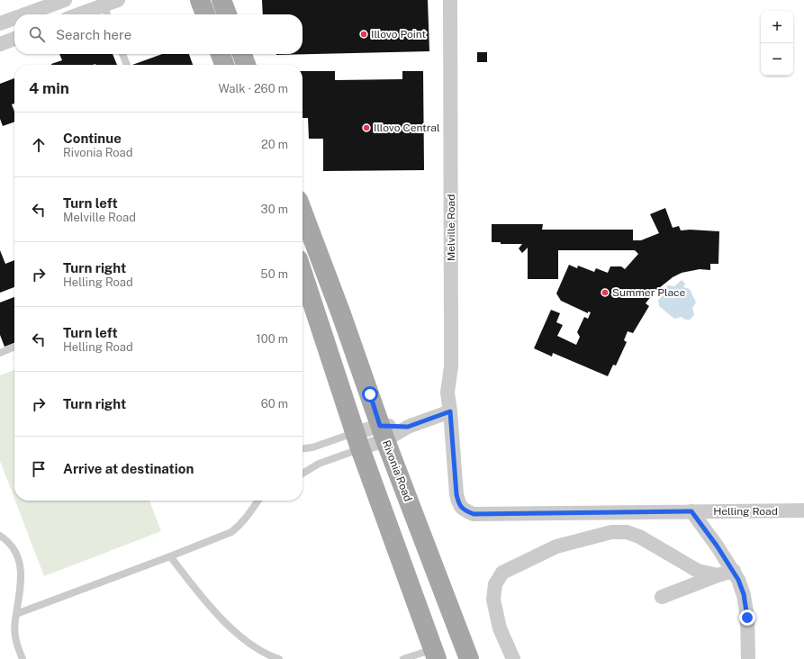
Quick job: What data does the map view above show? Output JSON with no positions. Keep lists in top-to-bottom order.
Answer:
{
  "streets": {
    "main road": ["Rivonia Road"],
    "street": ["Melville Road", "Helling Road"]
  },
  "crossings": [
    ["Melville Road", "Helling Road"]
  ],
  "places": ["Illovo Point", "Illovo Central", "Summer Place"],
  "page": {
    "map_buttons": ["+", "−"],
    "search": "Search here",
    "heading": ["4 min", "Walk · 260 m"],
    "list": [
      ["Continue", "Rivonia Road", "20 m"],
      ["Turn left", "Melville Road", "30 m"],
      ["Turn right", "Helling Road", "50 m"],
      ["Turn left", "Helling Road", "100 m"],
      ["Turn right", "60 m"],
      "Arrive at destination"
    ]
  }
}
